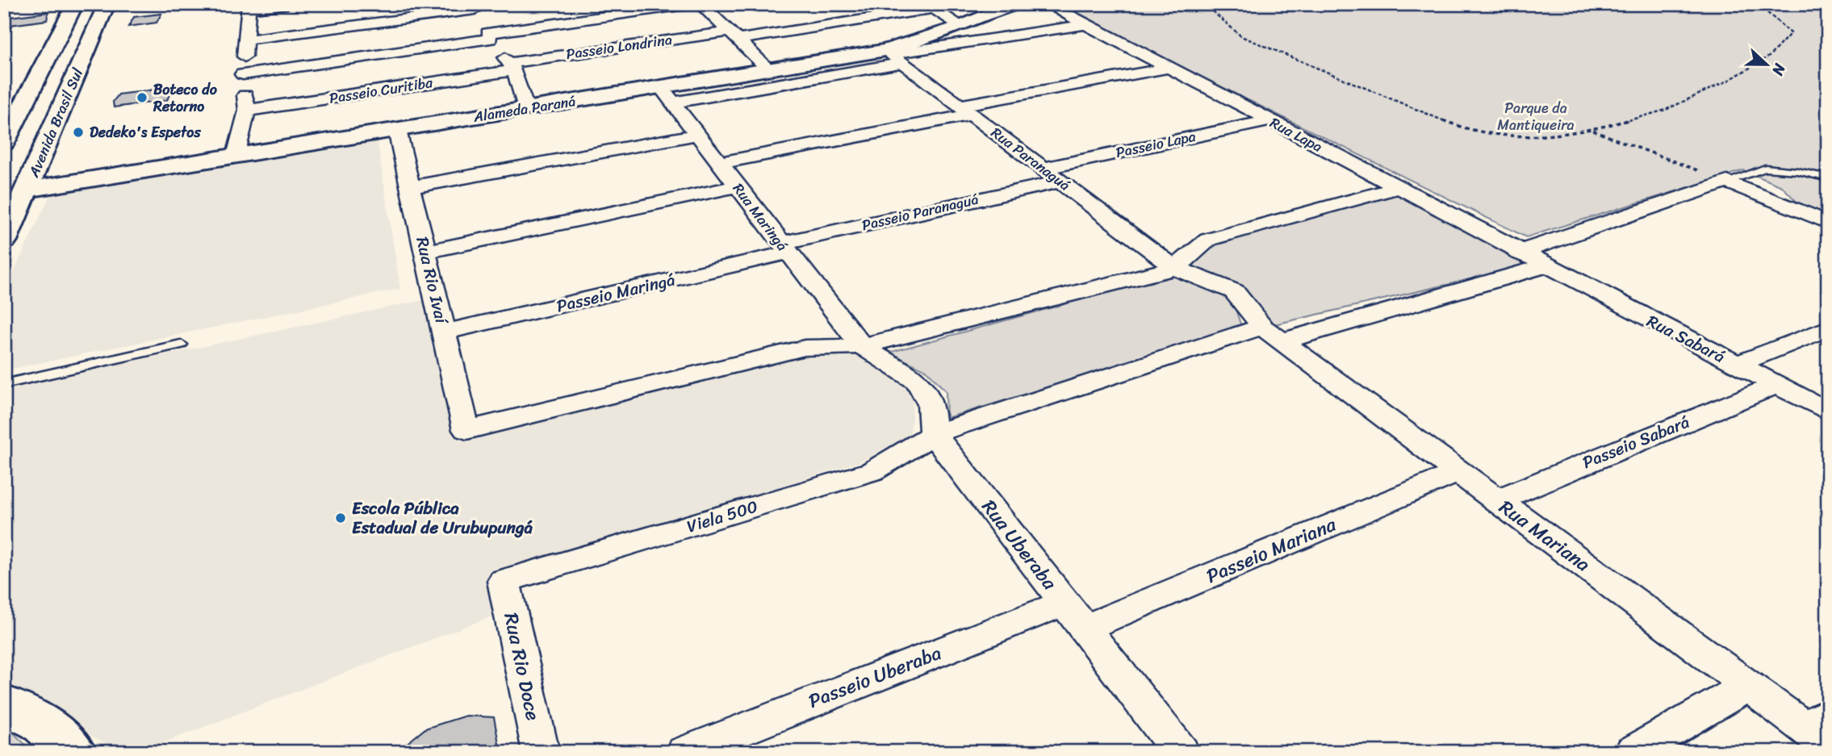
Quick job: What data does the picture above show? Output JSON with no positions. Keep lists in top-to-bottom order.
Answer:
{
  "streets": {
    "main road": ["Alameda Paraná", "Avenida Brasil Sul"],
    "street": [
      "Passeio Londrina",
      "Passeio Curitiba",
      "Rua Lapa",
      "Passeio Lapa",
      "Rua Paranaguá",
      "Passeio Paranaguá",
      "Rua Maringá",
      "Rua Rio Ivaí",
      "Passeio Maringá",
      "Rua Sabará",
      "Passeio Sabará",
      "Viela 500",
      "Rua Mariana",
      "Rua Uberaba",
      "Passeio Mariana",
      "Rua Rio Doce",
      "Passeio Uberaba"
    ]
  },
  "crossings": [
    ["Passeio Londrina", "Passeio Curitiba"],
    ["Alameda Paraná", "Avenida Brasil Sul"],
    ["Alameda Paraná", "Rua Paranaguá"],
    ["Alameda Paraná", "Rua Maringá"],
    ["Alameda Paraná", "Rua Rio Ivaí"],
    ["Rua Lapa", "Passeio Lapa"],
    ["Rua Lapa", "Rua Sabará"],
    ["Rua Lapa", "Viela 500"],
    ["Passeio Lapa", "Rua Paranaguá"],
    ["Rua Paranaguá", "Passeio Paranaguá"],
    ["Rua Paranaguá", "Viela 500"],
    ["Rua Paranaguá", "Rua Mariana"],
    ["Passeio Paranaguá", "Rua Maringá"],
    ["Passeio Paranaguá", "Passeio Maringá"],
    ["Rua Maringá", "Rua Rio Ivaí"],
    ["Rua Maringá", "Passeio Maringá"],
    ["Rua Rio Ivaí", "Passeio Maringá"],
    ["Rua Sabará", "Passeio Sabará"],
    ["Rua Sabará", "Viela 500"],
    ["Passeio Sabará", "Rua Mariana"],
    ["Viela 500", "Rua Mariana"],
    ["Viela 500", "Rua Uberaba"],
    ["Viela 500", "Rua Rio Doce"],
    ["Rua Mariana", "Passeio Mariana"],
    ["Rua Uberaba", "Passeio Mariana"],
    ["Rua Uberaba", "Passeio Uberaba"],
    ["Passeio Mariana", "Passeio Uberaba"]
  ],
  "parks": ["Parque da Mantiqueira"],
  "places": ["Boteco do Retorno", "Dedeko's Espetos", "Escola Pública Estadual de Urubupungá"],
  "north": "right"
}
